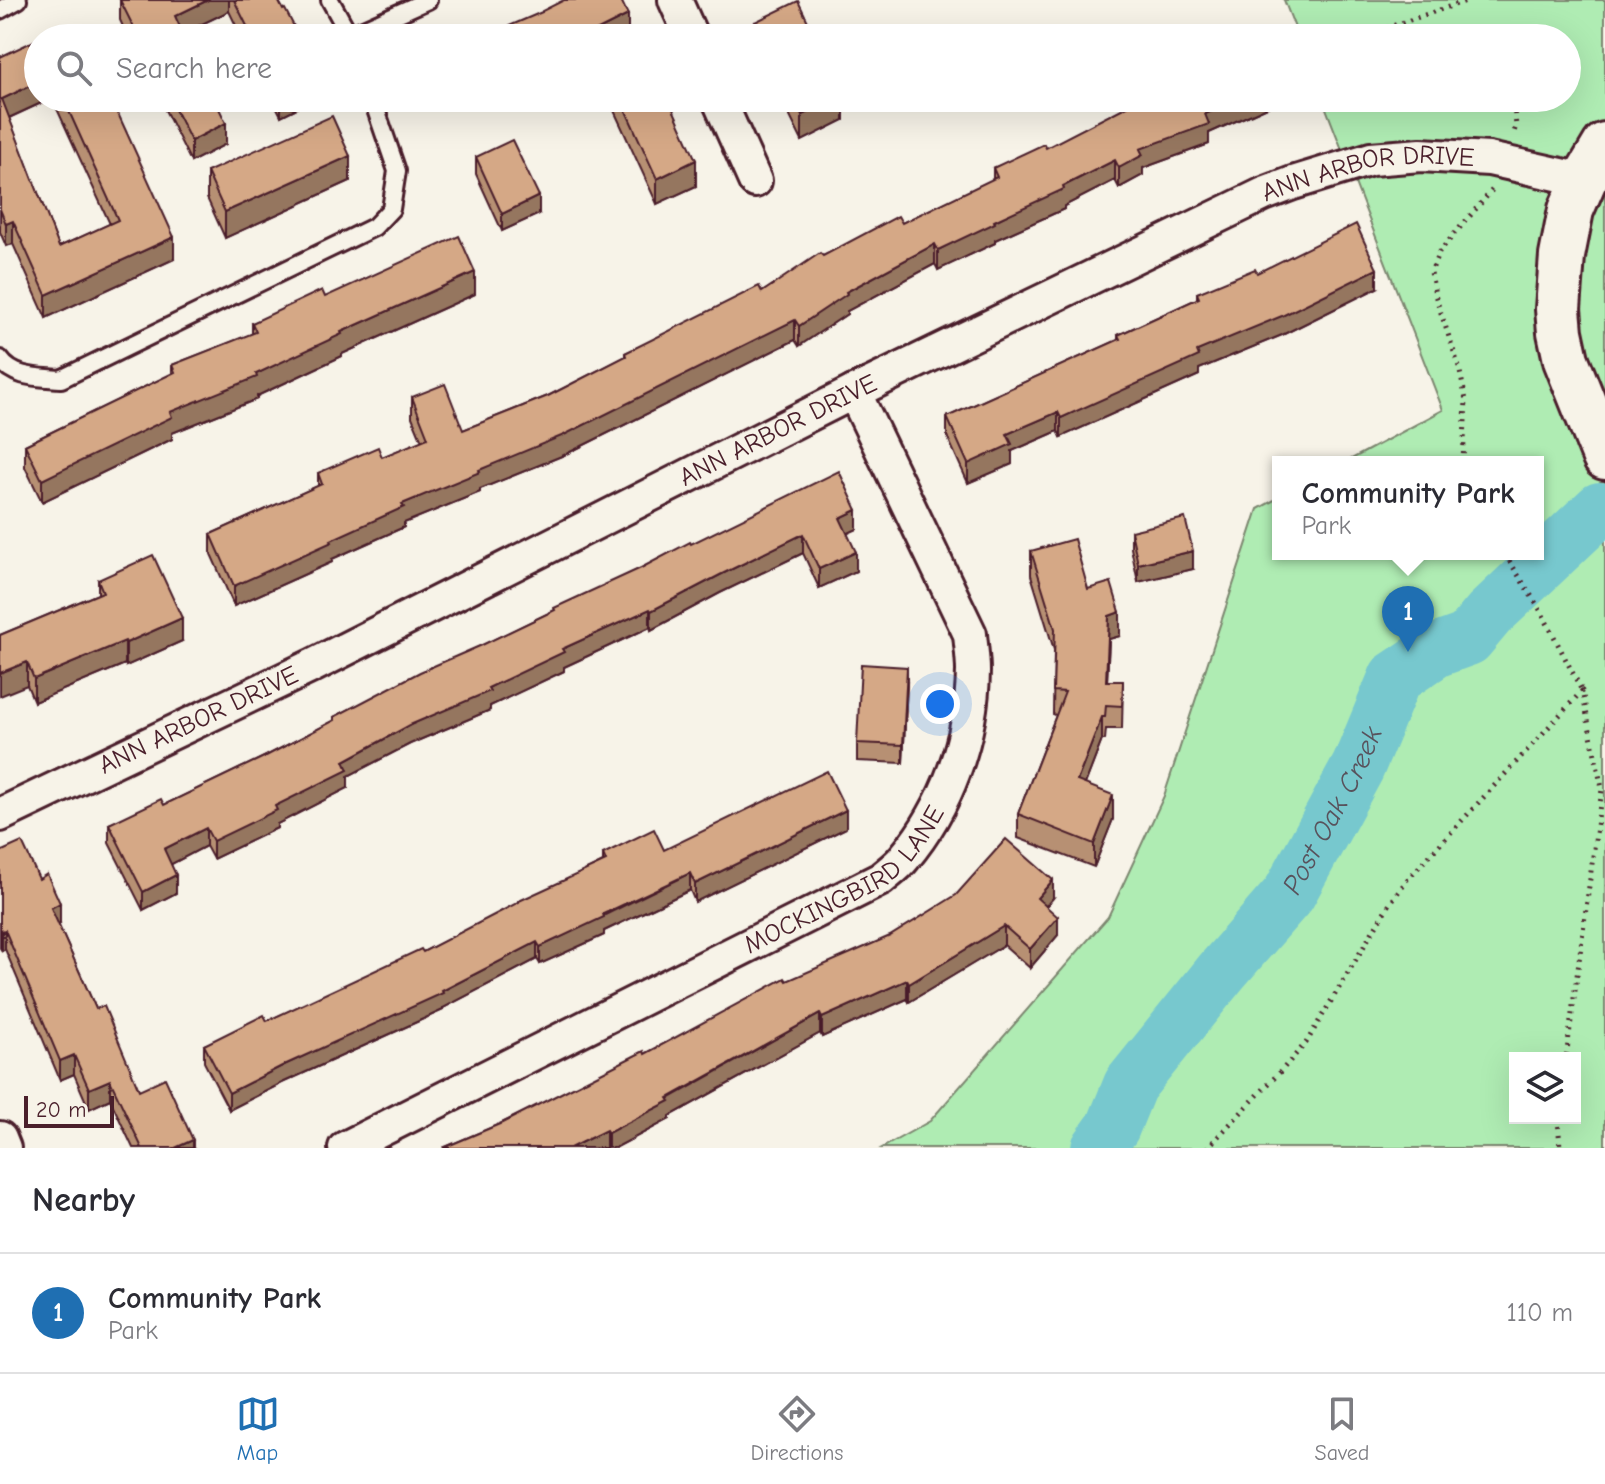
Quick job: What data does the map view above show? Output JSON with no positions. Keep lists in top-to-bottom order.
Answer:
{
  "streets": {
    "street": ["ANN ARBOR DRIVE", "MOCKINGBIRD LANE"]
  },
  "crossings": [
    ["ANN ARBOR DRIVE", "MOCKINGBIRD LANE"]
  ],
  "water": ["Post Oak Creek"],
  "scale_bar": "20 m",
  "page": {
    "search": "Search here",
    "popup": ["Community Park", "Park"],
    "pins": "1",
    "scale": "20 m",
    "heading": "Nearby",
    "list": [
      {
        "mark": "1",
        "name": "Community Park",
        "note": "Park",
        "value": "110 m"
      }
    ],
    "nav": ["Map", "Directions", "Saved"]
  }
}
